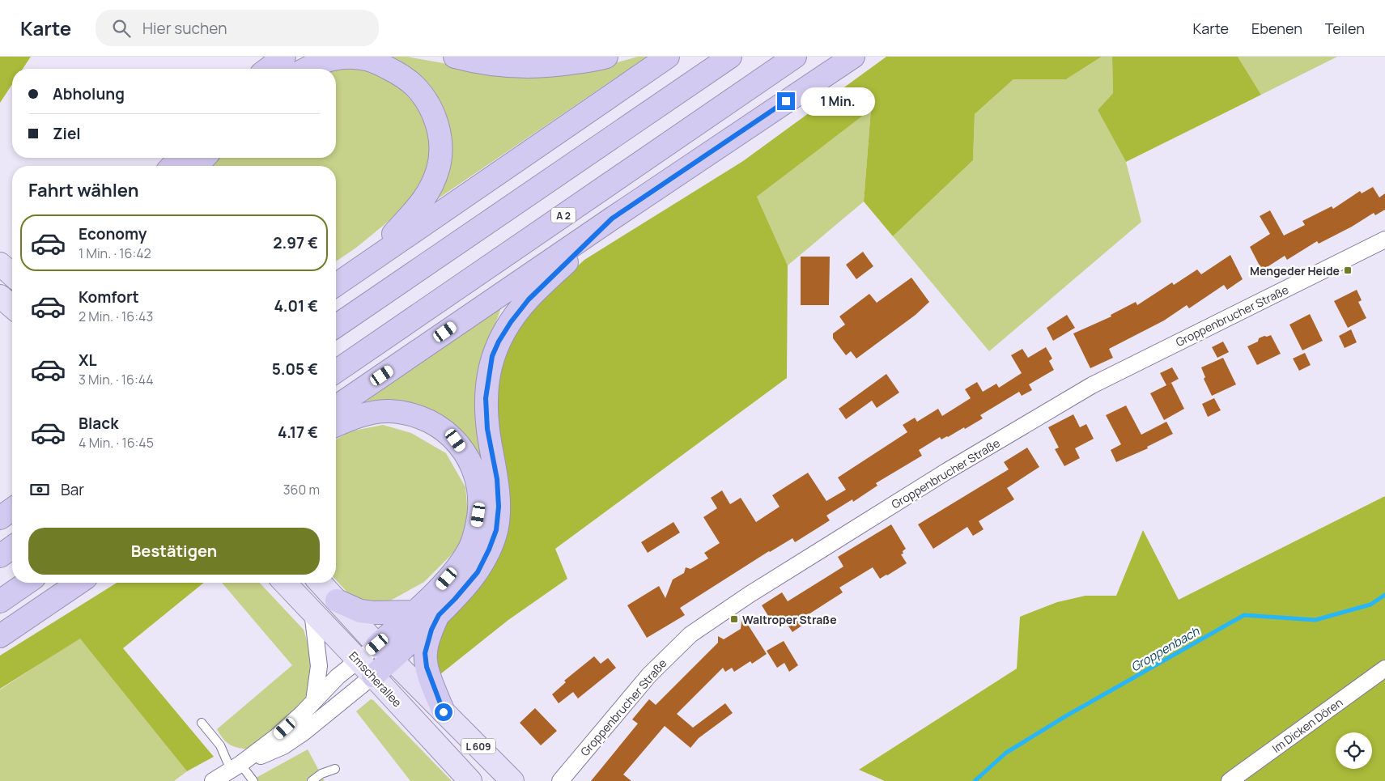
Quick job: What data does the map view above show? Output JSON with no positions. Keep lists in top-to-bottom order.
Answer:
{
  "streets": {
    "highway": ["A 2"],
    "main road": ["Emscherallee", "L 609"],
    "street": ["Groppenbrucher Straße", "Im Dicken Dören"]
  },
  "water": ["Groppenbach"],
  "places": {
    "transit": ["Mengeder Heide", "Waltroper Straße"]
  },
  "page": {
    "header": "Karte",
    "search": "Hier suchen",
    "nav": ["Karte", "Ebenen", "Teilen"],
    "banner": ["Abholung", "Ziel"],
    "bubble": "1 Min.",
    "heading": "Fahrt wählen",
    "list": [
      {
        "name": "Economy",
        "note": "1 Min. · 16:42",
        "value": "2.97 €"
      },
      {
        "name": "Komfort",
        "note": "2 Min. · 16:43",
        "value": "4.01 €"
      },
      {
        "name": "XL",
        "note": "3 Min. · 16:44",
        "value": "5.05 €"
      },
      {
        "name": "Black",
        "note": "4 Min. · 16:45",
        "value": "4.17 €"
      }
    ],
    "pay": ["Bar", "360 m"],
    "buttons": "Bestätigen"
  }
}
